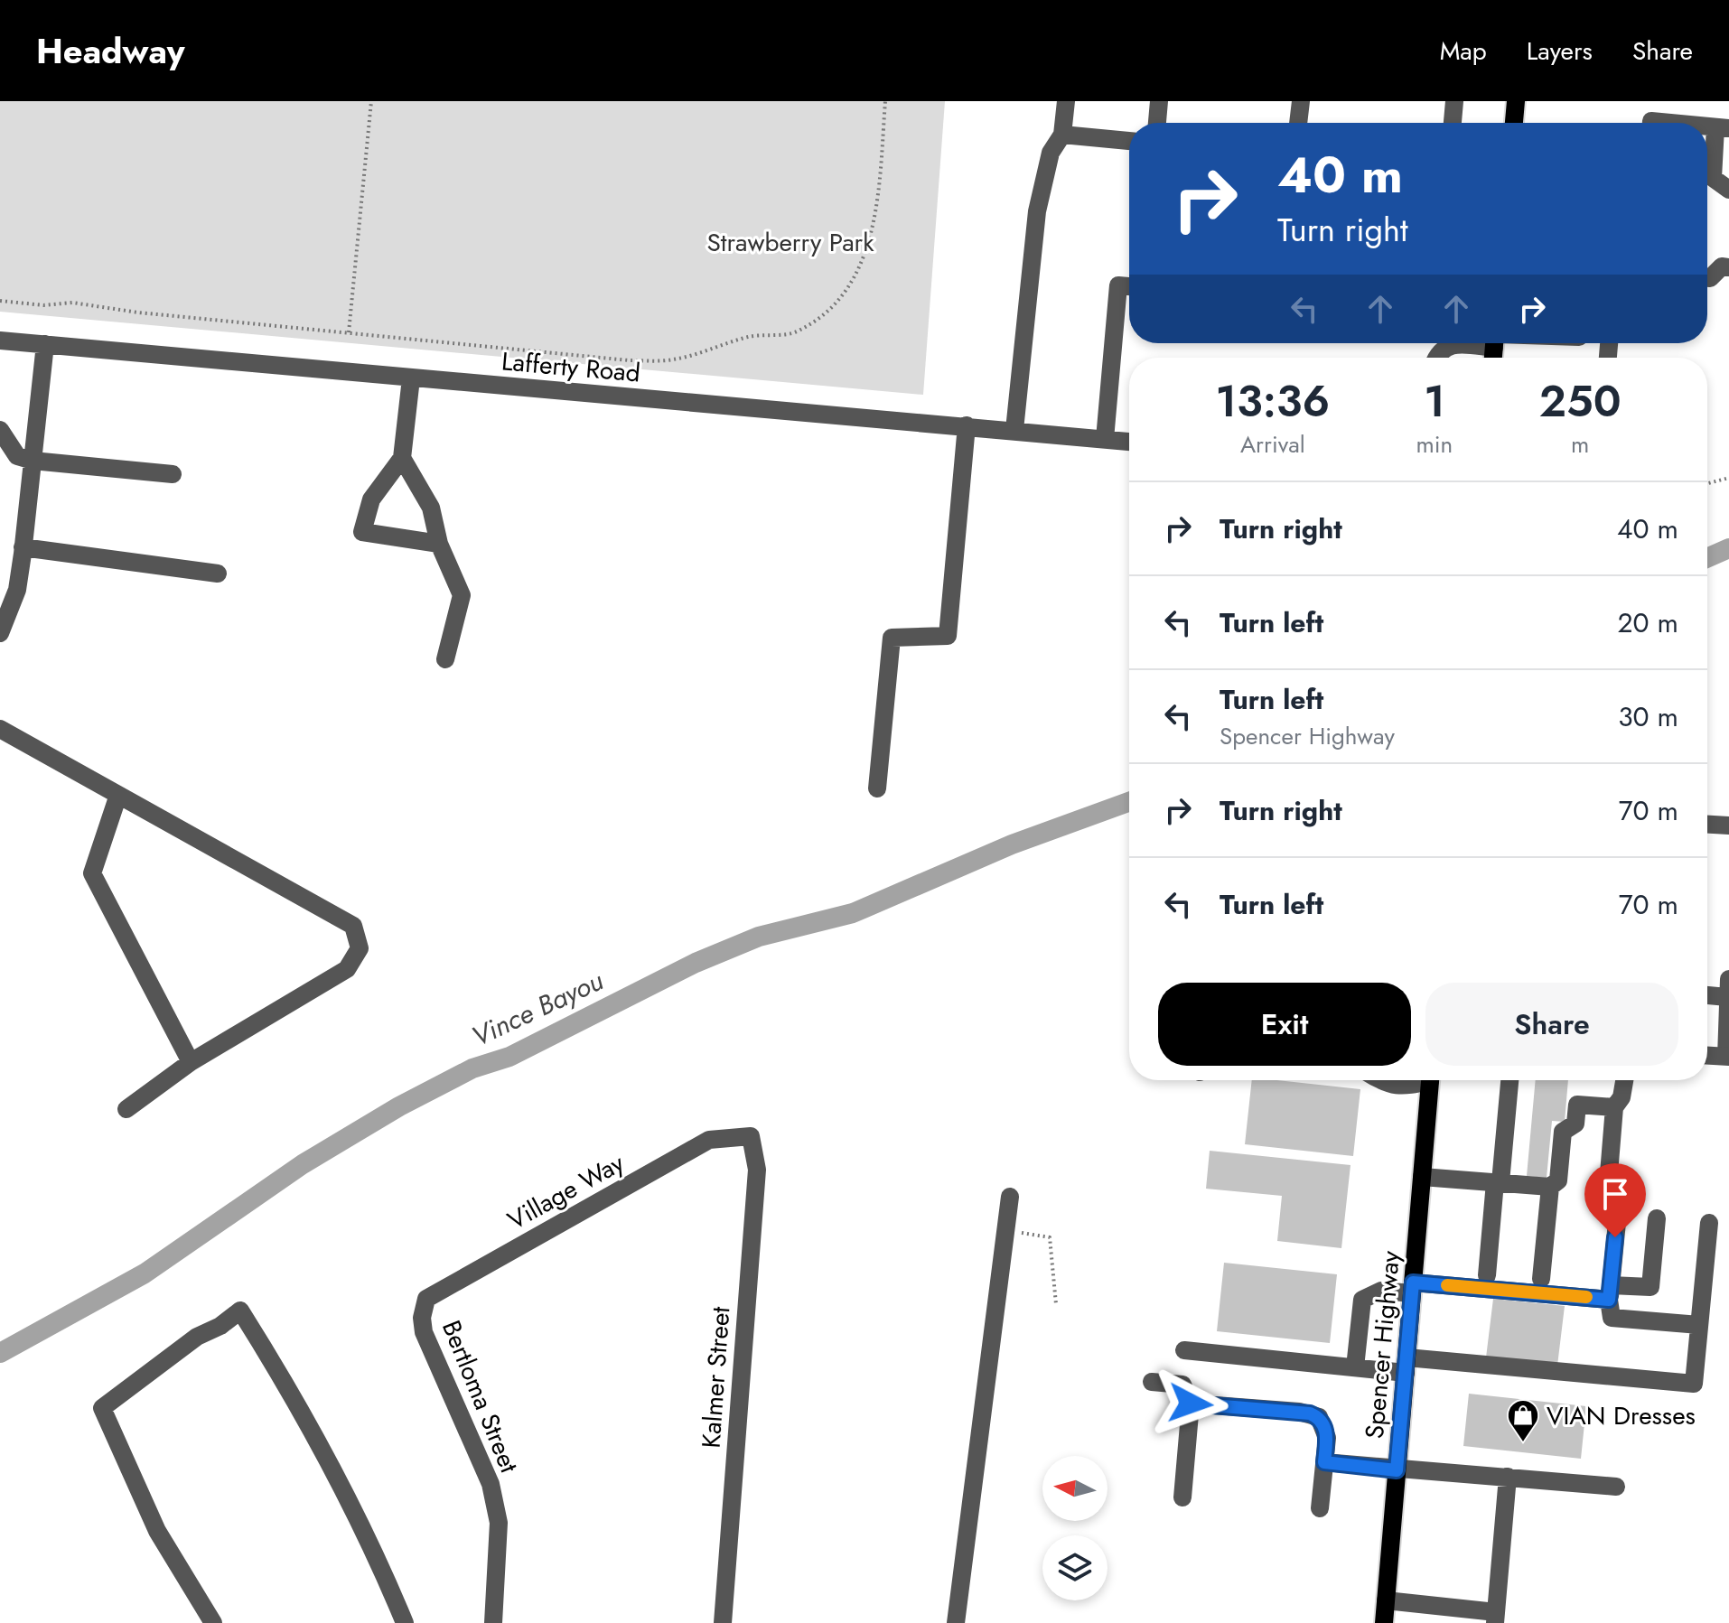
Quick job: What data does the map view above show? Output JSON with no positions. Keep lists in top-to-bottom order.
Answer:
{
  "streets": {
    "main road": ["Spencer Highway"],
    "street": [
      "Lafferty Road",
      "Village Way",
      "Kalmer Street",
      "Bertloma Street"
    ]
  },
  "crossings": [
    ["Village Way", "Kalmer Street"],
    ["Village Way", "Bertloma Street"]
  ],
  "water": ["Vince Bayou"],
  "parks": ["Strawberry Park"],
  "places": {
    "shop": ["VIAN Dresses"]
  },
  "north": "left",
  "page": {
    "header": "Headway",
    "nav": ["Map", "Layers", "Share"],
    "turn": ["40 m", "Turn right"],
    "eta": [
      "13:36",
      "Arrival",
      "1",
      "min",
      "250",
      "m"
    ],
    "list": [
      {
        "name": "Turn right",
        "value": "40 m"
      },
      {
        "name": "Turn left",
        "value": "20 m"
      },
      {
        "name": "Turn left",
        "note": "Spencer Highway",
        "value": "30 m"
      },
      {
        "name": "Turn right",
        "value": "70 m"
      },
      {
        "name": "Turn left",
        "value": "70 m"
      }
    ],
    "buttons": ["Exit", "Share"]
  }
}
